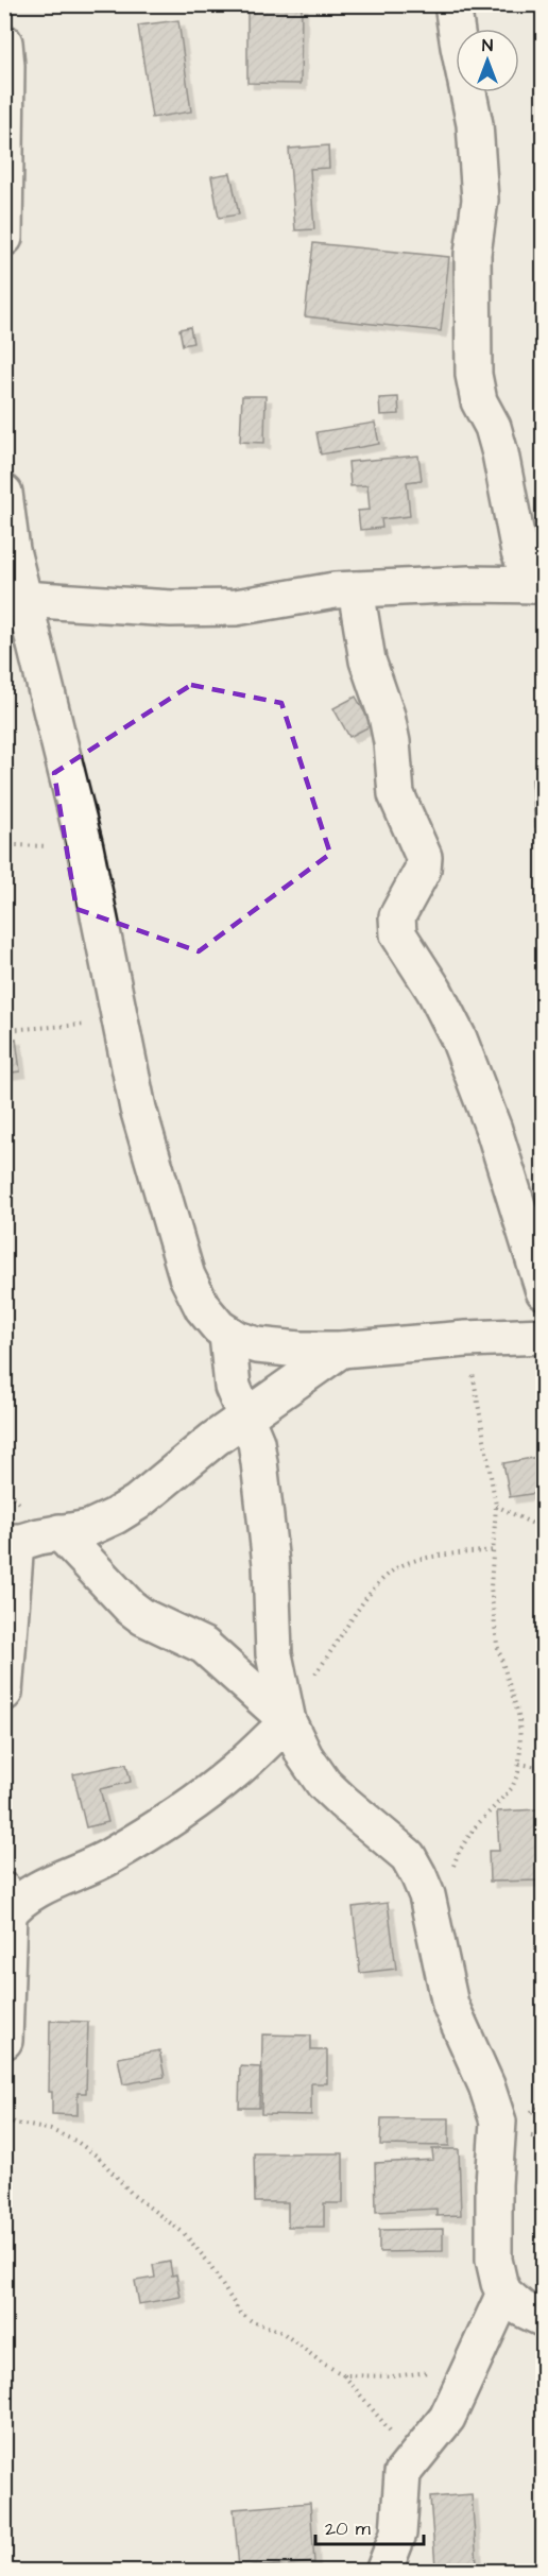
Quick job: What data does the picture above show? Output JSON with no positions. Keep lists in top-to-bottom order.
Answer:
{
  "scale_bar": "20 m",
  "north": "top"
}
